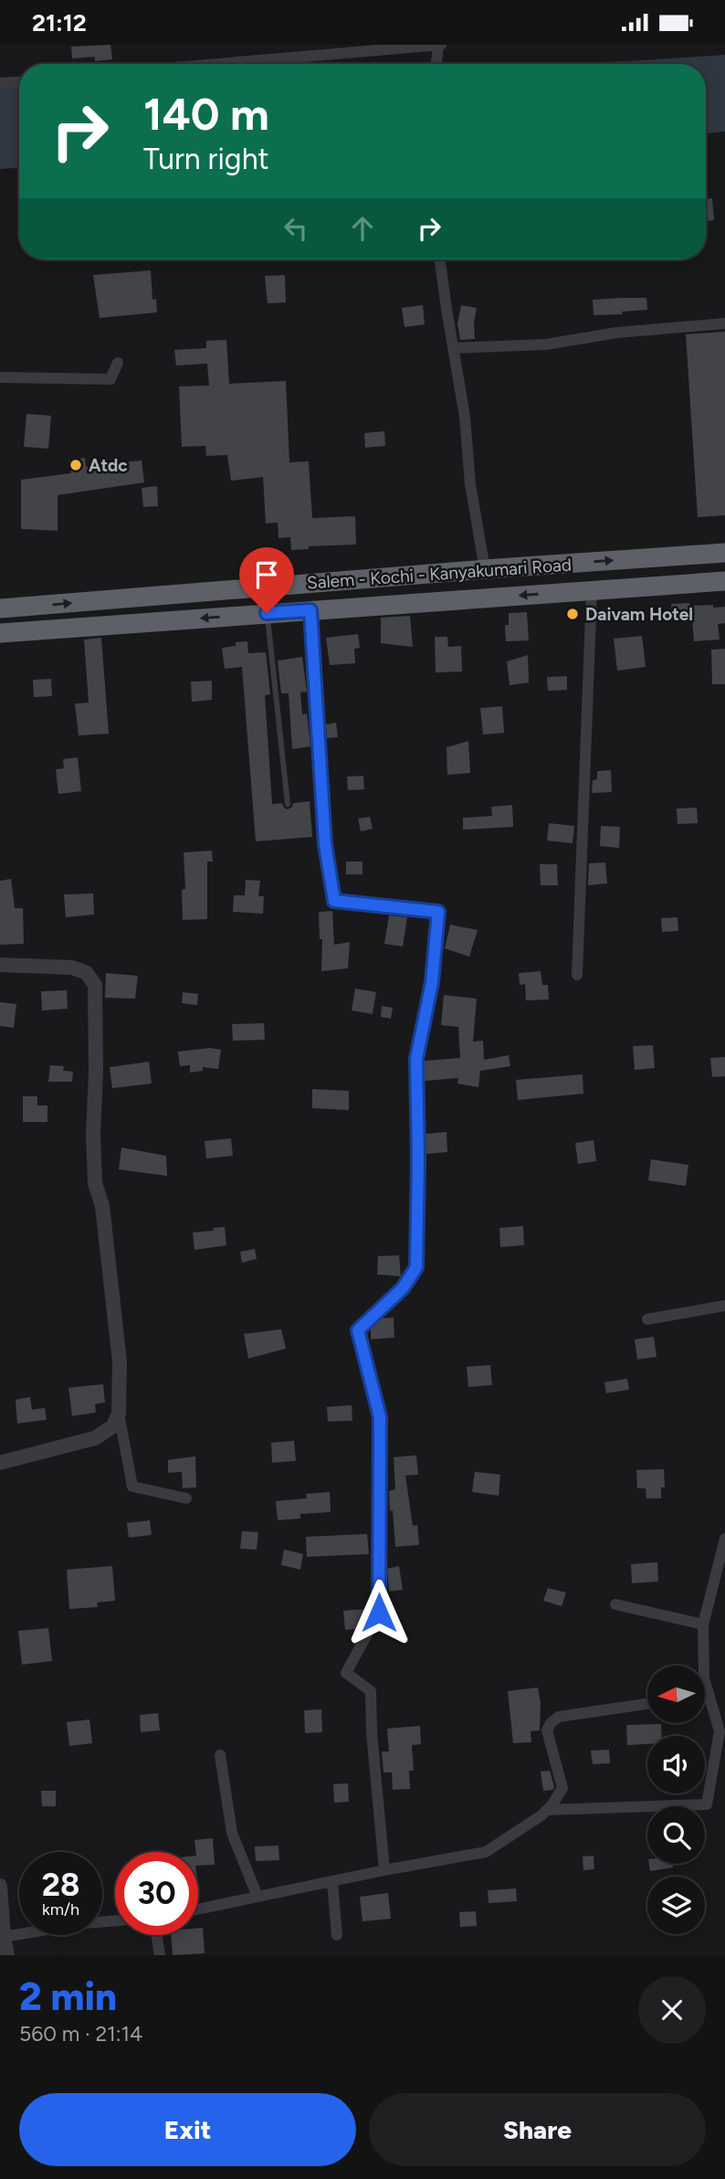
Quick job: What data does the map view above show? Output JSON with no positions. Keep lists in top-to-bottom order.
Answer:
{
  "streets": {
    "highway": ["Salem - Kochi - Kanyakumari Road"]
  },
  "places": ["Atdc", "Daivam Hotel"],
  "north": "left",
  "page": {
    "status": "21:12",
    "turn": ["140 m", "Turn right"],
    "speed": "28 km/h",
    "limit": "30",
    "heading": ["2 min", "560 m · 21:14"],
    "buttons": ["Exit", "Share"]
  }
}
